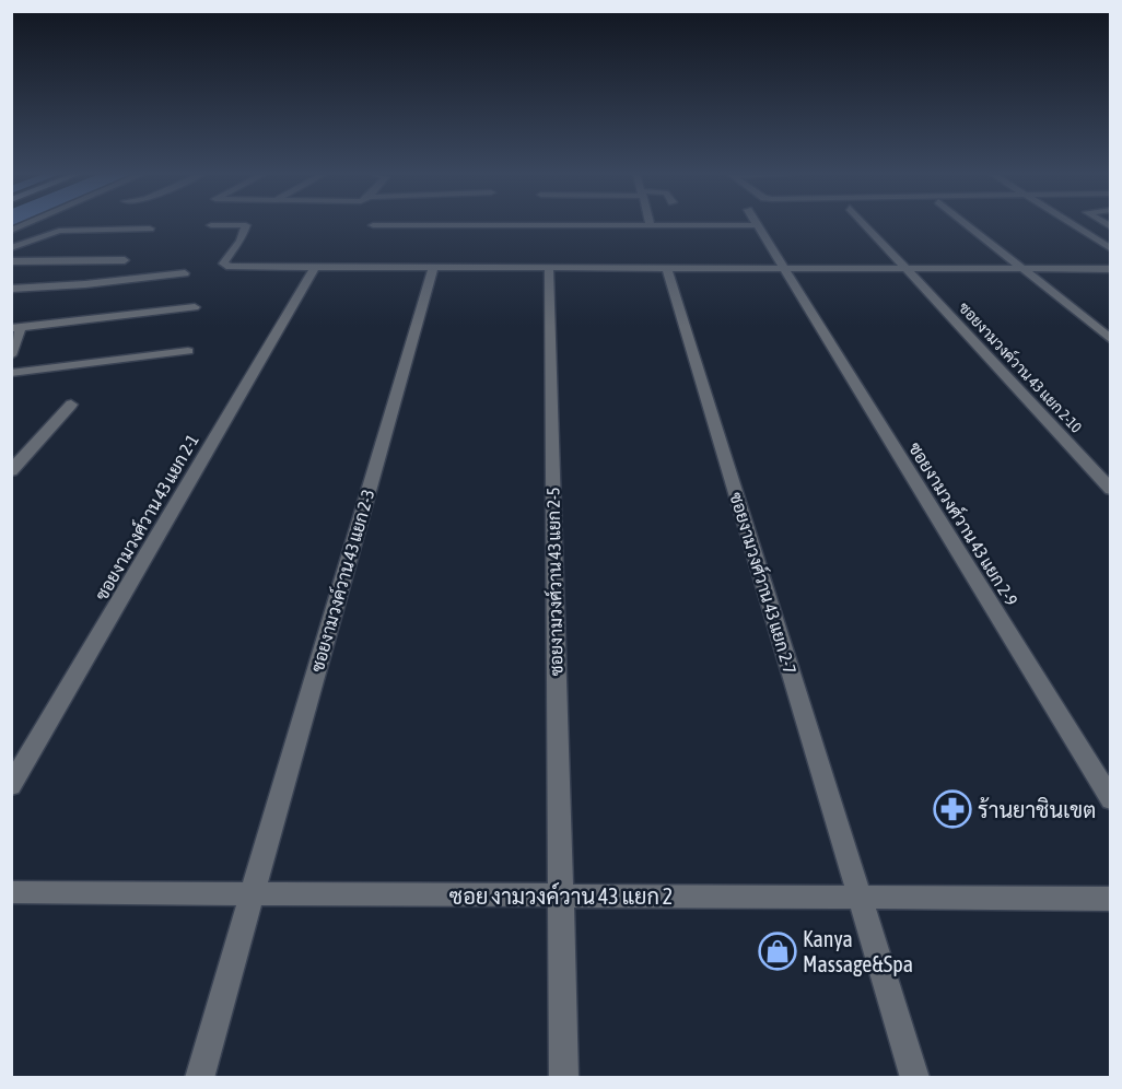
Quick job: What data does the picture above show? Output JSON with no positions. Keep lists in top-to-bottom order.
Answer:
{
  "streets": {
    "street": [
      "ซอยงามวงค์วาน 43 แยก 2-10",
      "ซอยงามวงศ์วาน 43 แยก 2-1",
      "ซอยงามวงศ์วาน 43 แยก 2-9",
      "ซอยงามวงค์วาน 43 แยก 2-3",
      "ซอยงามวงศ์วาน 43 แยก 2-5",
      "ซอยงามวงศ์วาน 43 แยก 2-7",
      "ซอย งามวงค์วาน 43 แยก 2"
    ]
  },
  "crossings": [
    ["ซอยงามวงค์วาน 43 แยก 2-3", "ซอย งามวงค์วาน 43 แยก 2"],
    ["ซอยงามวงศ์วาน 43 แยก 2-5", "ซอย งามวงค์วาน 43 แยก 2"],
    ["ซอยงามวงศ์วาน 43 แยก 2-7", "ซอย งามวงค์วาน 43 แยก 2"]
  ],
  "places": {
    "pharmacy": ["ร้านยาชินเขต"],
    "shop": ["Kanya Massage&Spa"]
  }
}
